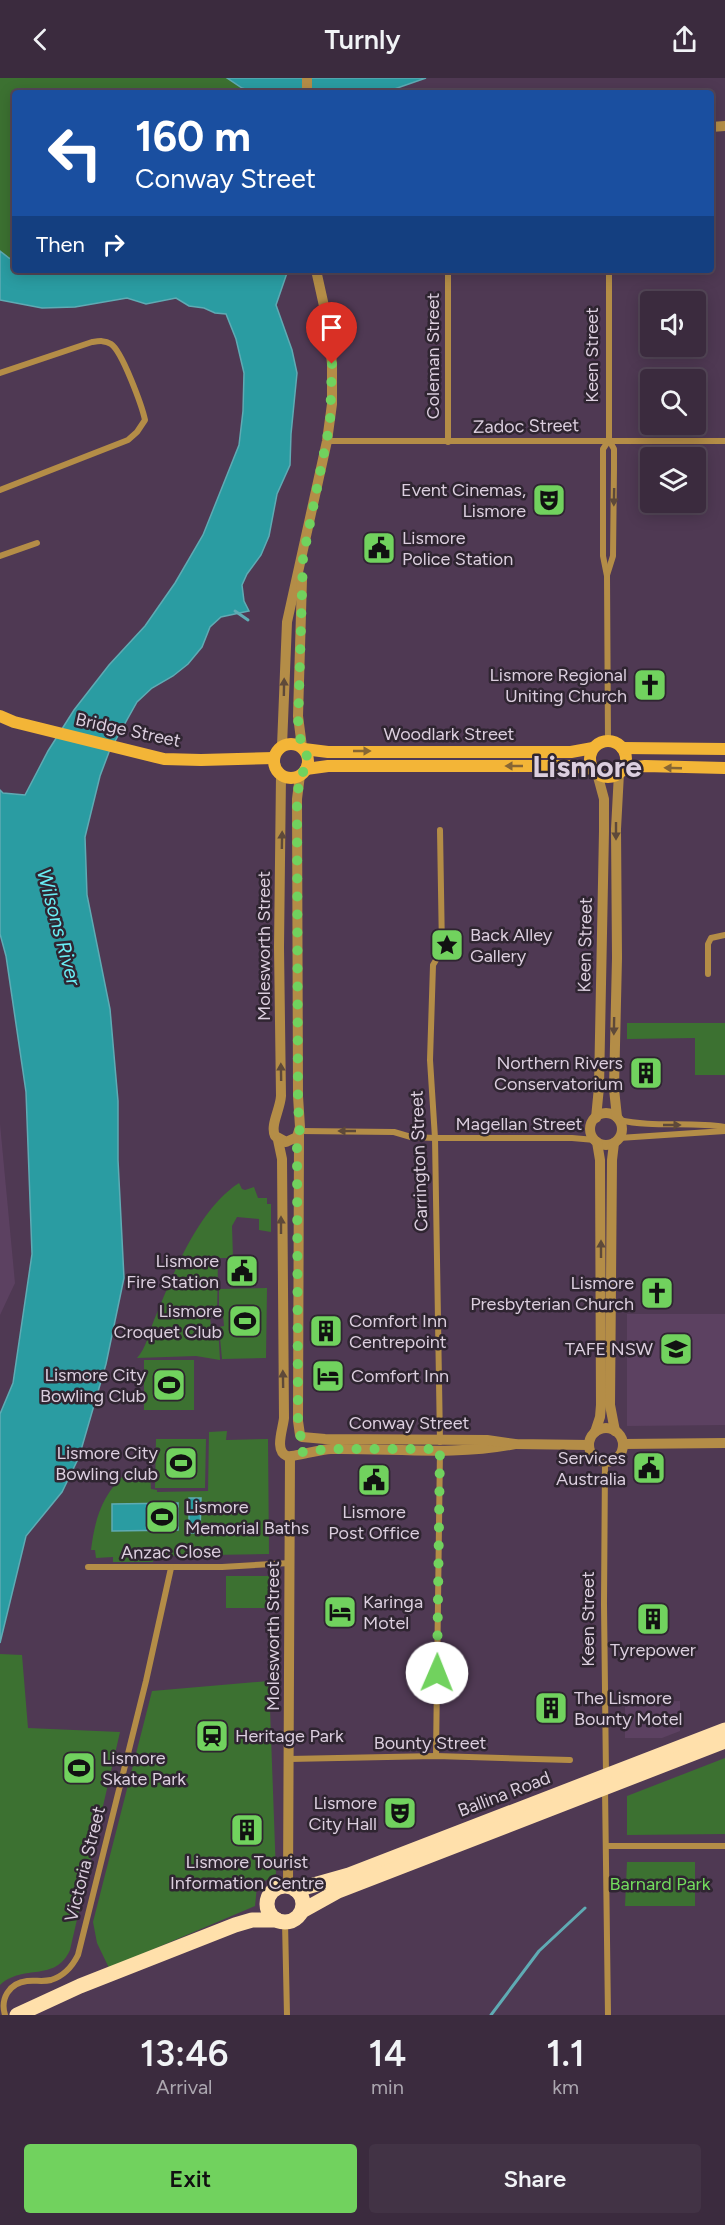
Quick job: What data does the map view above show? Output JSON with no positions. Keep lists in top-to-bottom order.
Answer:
{
  "streets": {
    "main road": ["Bridge Street", "Woodlark Street", "Ballina Road"],
    "street": [
      "Keen Street",
      "Coleman Street",
      "Zadoc Street",
      "Molesworth Street",
      "Magellan Street",
      "Carrington Street",
      "Conway Street",
      "Anzac Close",
      "Bounty Street",
      "Victoria Street"
    ]
  },
  "crossings": [
    ["Keen Street", "Zadoc Street"],
    ["Keen Street", "Woodlark Street"],
    ["Keen Street", "Magellan Street"],
    ["Keen Street", "Conway Street"],
    ["Keen Street", "Ballina Road"],
    ["Coleman Street", "Zadoc Street"],
    ["Bridge Street", "Woodlark Street"],
    ["Bridge Street", "Molesworth Street"],
    ["Woodlark Street", "Molesworth Street"],
    ["Molesworth Street", "Magellan Street"],
    ["Molesworth Street", "Conway Street"],
    ["Molesworth Street", "Anzac Close"],
    ["Molesworth Street", "Bounty Street"],
    ["Molesworth Street", "Ballina Road"],
    ["Magellan Street", "Carrington Street"],
    ["Carrington Street", "Conway Street"],
    ["Carrington Street", "Bounty Street"],
    ["Anzac Close", "Victoria Street"]
  ],
  "one_way": ["Magellan Street"],
  "districts": ["Lismore"],
  "water": ["Wilsons River"],
  "parks": ["Barnard Park"],
  "places": {
    "theatre": ["Event Cinemas, Lismore", "Lismore City Hall"],
    "public building": [
      "Lismore Police Station",
      "Lismore Fire Station",
      "Services Australia",
      "Lismore Post Office"
    ],
    "church": ["Lismore Regional Uniting Church", "Lismore Presbyterian Church"],
    "place": ["Back Alley Gallery"],
    "building": [
      "Northern Rivers Conservatorium",
      "Comfort Inn Centrepoint",
      "Tyrepower",
      "The Lismore Bounty Motel",
      "Lismore Tourist Information Centre"
    ],
    "sports": [
      "Lismore Croquet Club",
      "Lismore City Bowling Club",
      "Lismore City Bowling club",
      "Lismore Memorial Baths",
      "Lismore Skate Park"
    ],
    "school or university": ["TAFE NSW"],
    "hotel": ["Comfort Inn", "Karinga Motel"],
    "station": ["Heritage Park"]
  },
  "page": {
    "header": "Turnly",
    "turn": ["160 m", "Conway Street"],
    "then": "Then",
    "eta": [
      "13:46",
      "Arrival",
      "14",
      "min",
      "1.1",
      "km"
    ],
    "buttons": ["Exit", "Share"]
  }
}
